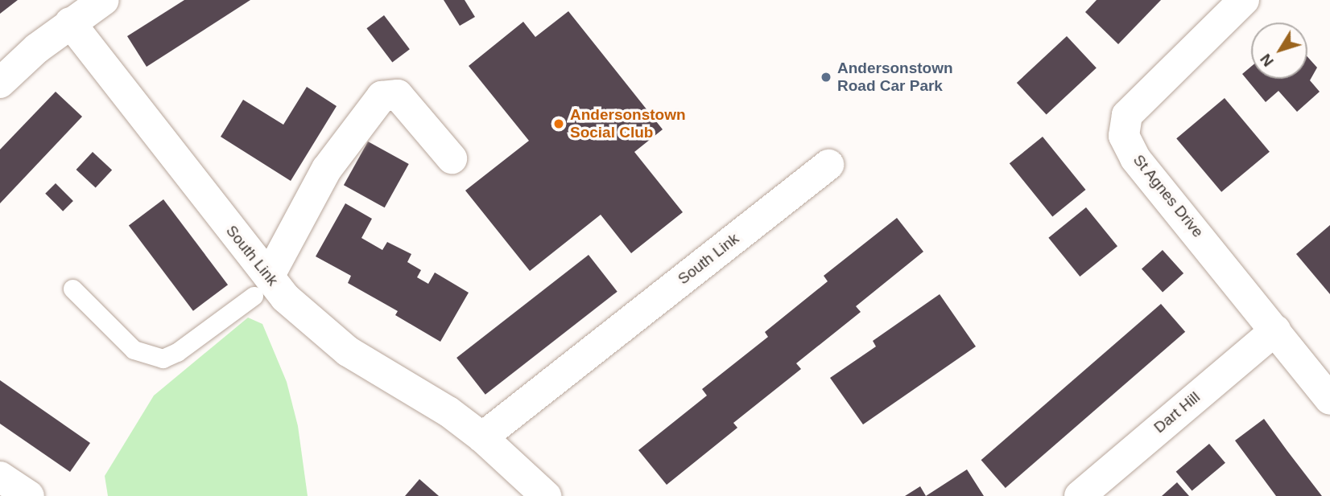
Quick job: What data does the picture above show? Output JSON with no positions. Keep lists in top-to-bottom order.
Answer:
{
  "streets": {
    "street": ["St Agnes Drive", "South Link", "Dart Hill"]
  },
  "crossings": [
    ["St Agnes Drive", "Dart Hill"]
  ],
  "places": ["Andersonstown Road Car Park", "Andersonstown Social Club"],
  "north": "bottom left"
}
